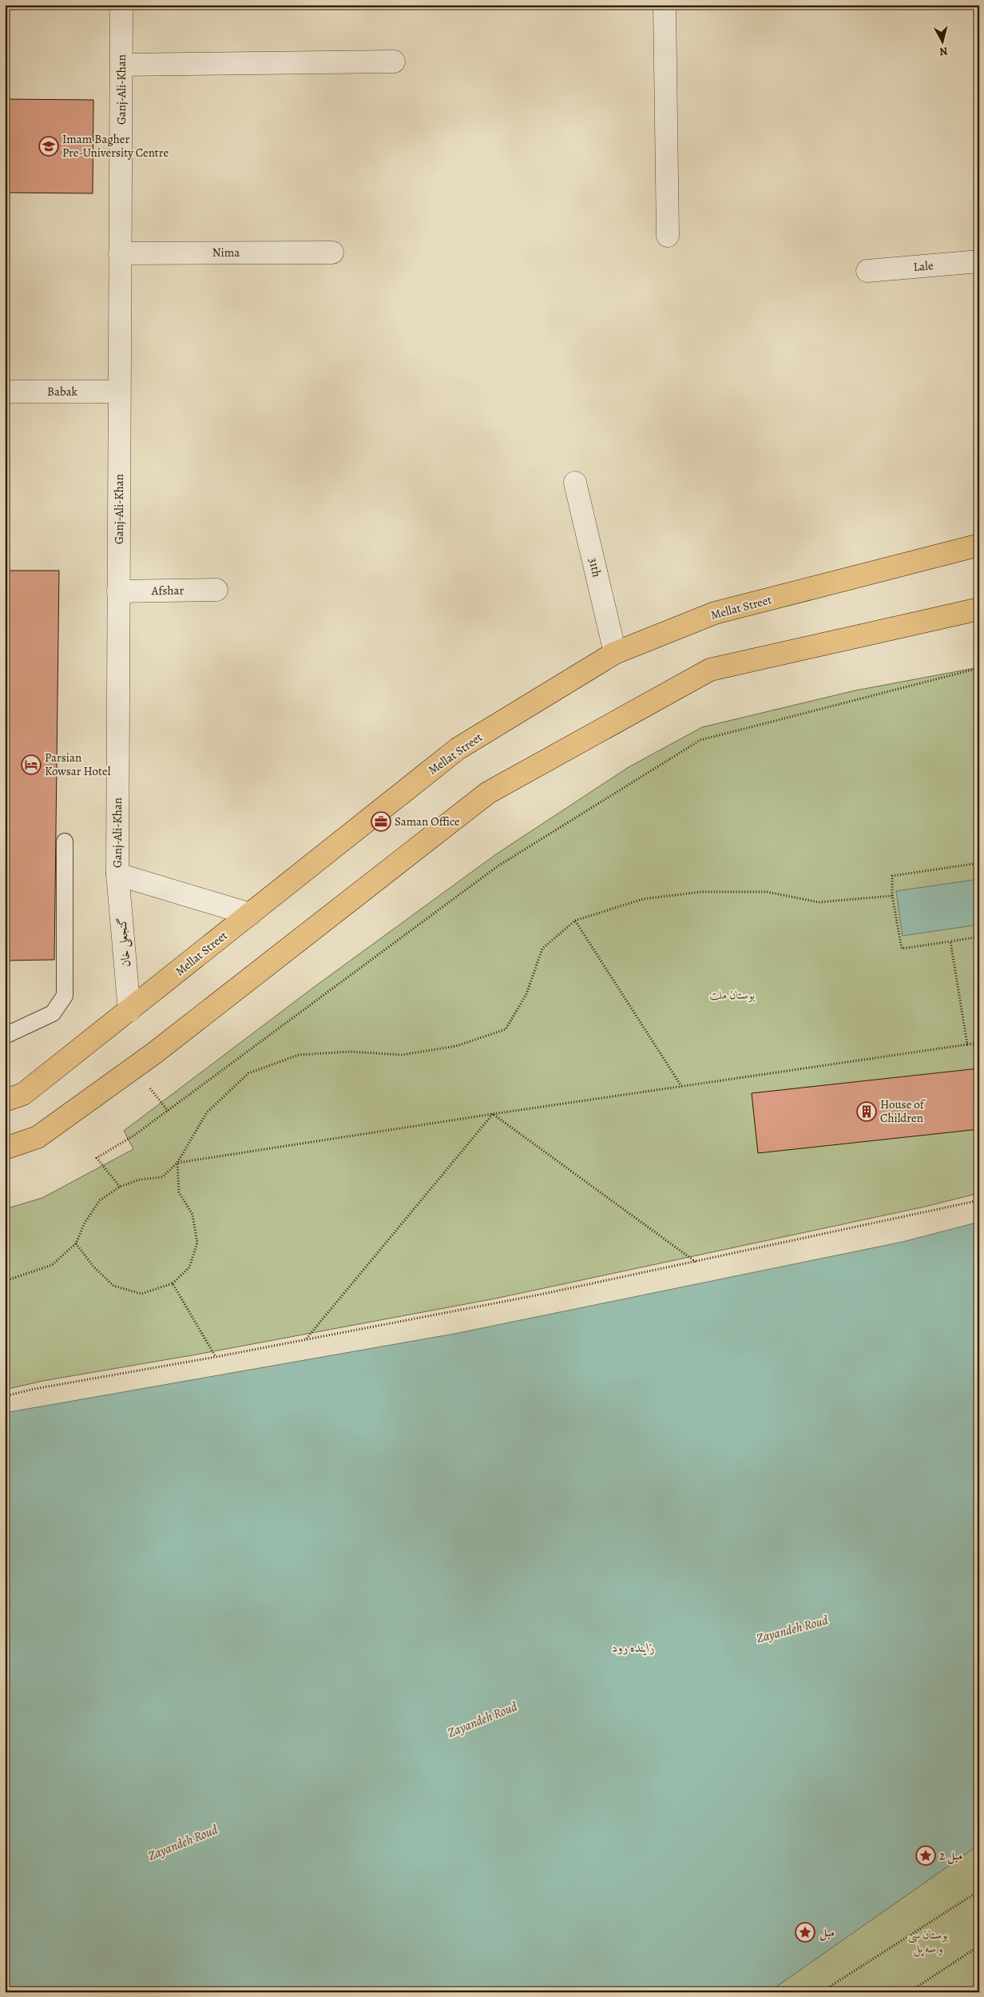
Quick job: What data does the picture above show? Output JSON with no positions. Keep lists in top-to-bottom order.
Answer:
{
  "streets": {
    "main road": ["Mellat Street"],
    "street": [
      "Ganj-Ali-Khan",
      "Nima",
      "Lale",
      "Babak",
      "31th",
      "Afshar",
      "گنجعلی خان"
    ]
  },
  "crossings": [
    ["Ganj-Ali-Khan", "Nima"],
    ["Ganj-Ali-Khan", "Babak"],
    ["Ganj-Ali-Khan", "Afshar"],
    ["Ganj-Ali-Khan", "Mellat Street"],
    ["Ganj-Ali-Khan", "گنجعلی خان"],
    ["31th", "Mellat Street"],
    ["Mellat Street", "گنجعلی خان"]
  ],
  "water": ["Zayandeh Roud", "زاینده رود"],
  "parks": ["بوستان ملت", "بوستان سی و سه پل"],
  "places": {
    "school or university": ["Imam Bagher Pre-University Centre"],
    "hotel": ["Parsian Kowsar Hotel"],
    "office": ["Saman Office"],
    "building": ["House of Children"],
    "place": ["مبل 2", "مبل"]
  },
  "north": "bottom"
}
